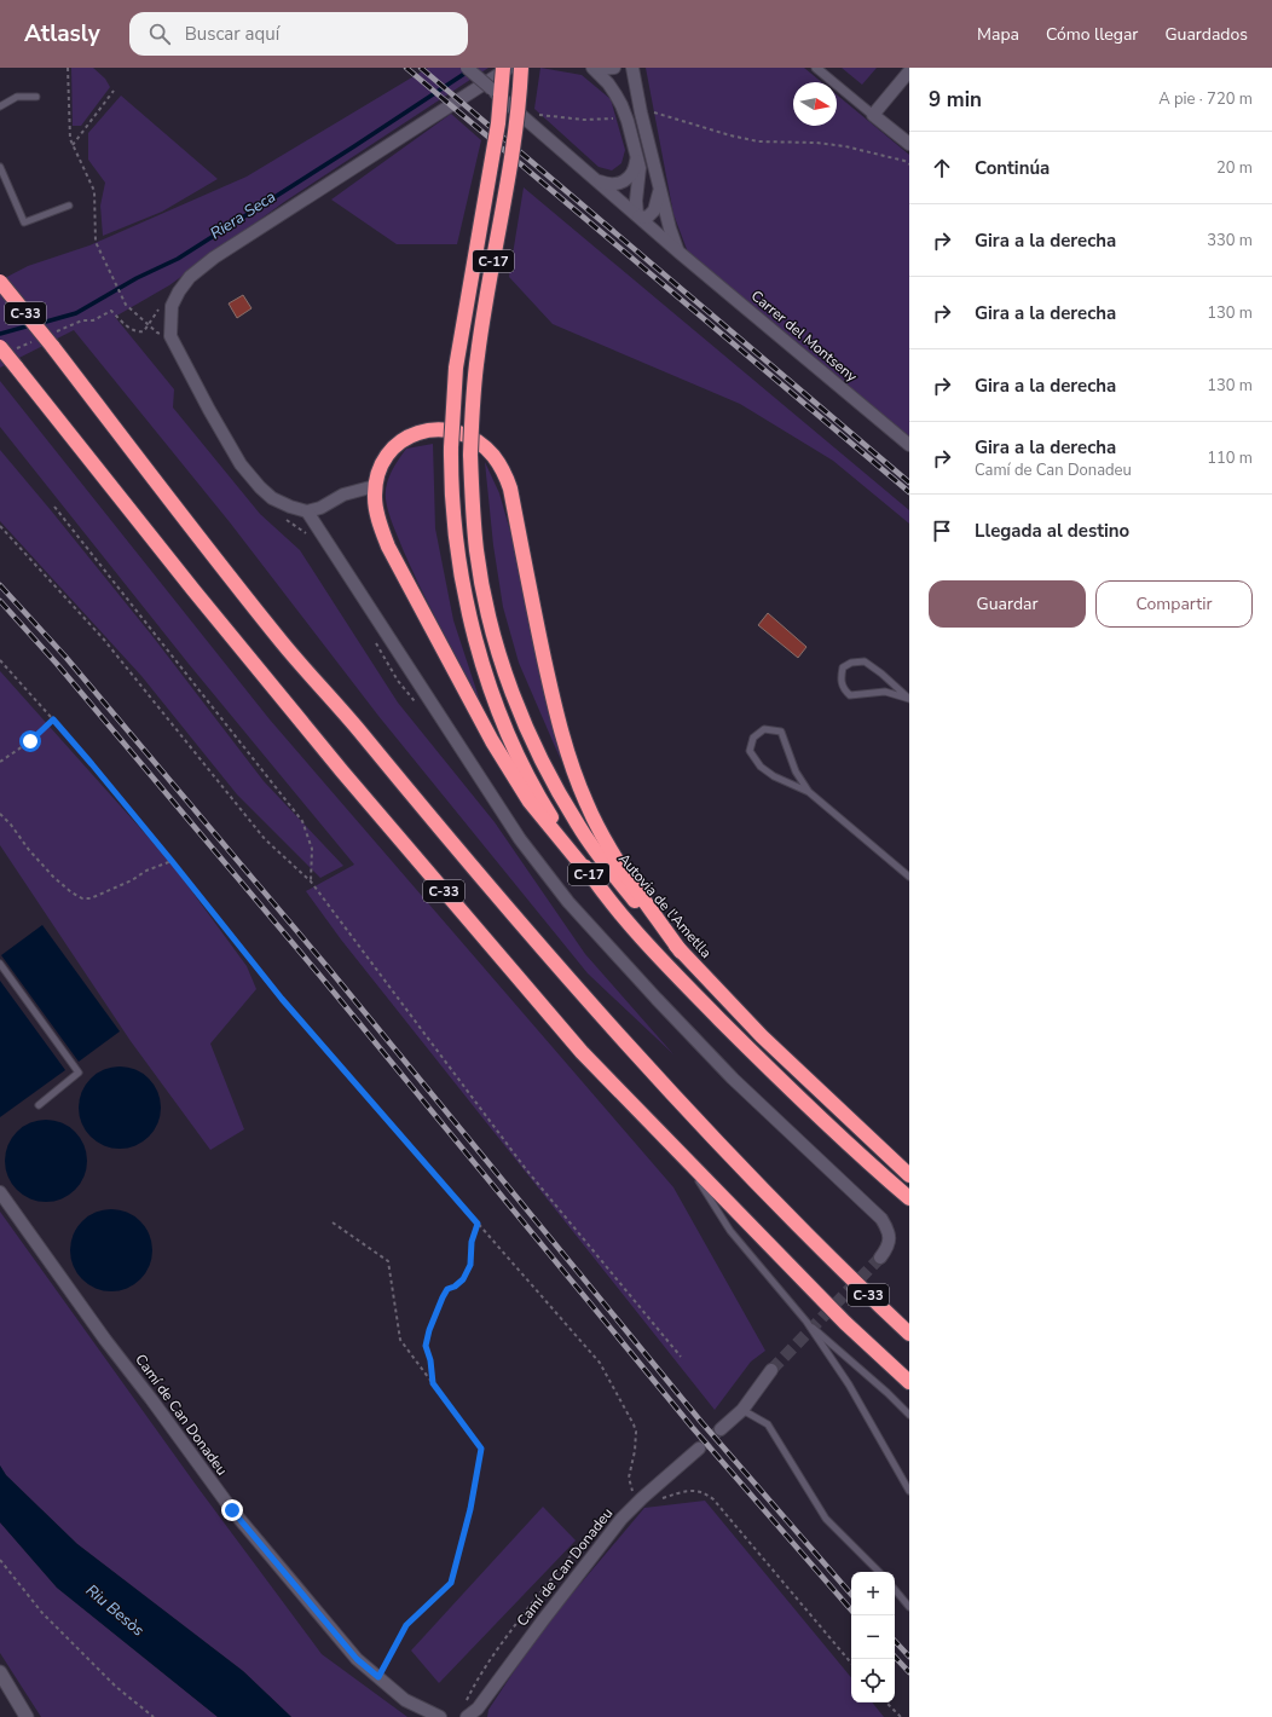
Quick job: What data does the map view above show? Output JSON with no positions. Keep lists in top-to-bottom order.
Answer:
{
  "streets": {
    "highway": ["C-17", "C-33", "Autovia de l'Ametlla"],
    "street": ["Carrer del Montseny", "Camí de Can Donadeu"]
  },
  "water": ["Riera Seca", "Riu Besòs"],
  "north": "right",
  "page": {
    "header": "Atlasly",
    "search": "Buscar aquí",
    "nav": ["Mapa", "Cómo llegar", "Guardados"],
    "heading": ["9 min", "A pie · 720 m"],
    "list": [
      ["Continúa", "20 m"],
      ["Gira a la derecha", "330 m"],
      ["Gira a la derecha", "130 m"],
      ["Gira a la derecha", "130 m"],
      ["Gira a la derecha", "Camí de Can Donadeu", "110 m"],
      "Llegada al destino"
    ],
    "buttons": ["Guardar", "Compartir"],
    "map_buttons": ["+", "−"]
  }
}
